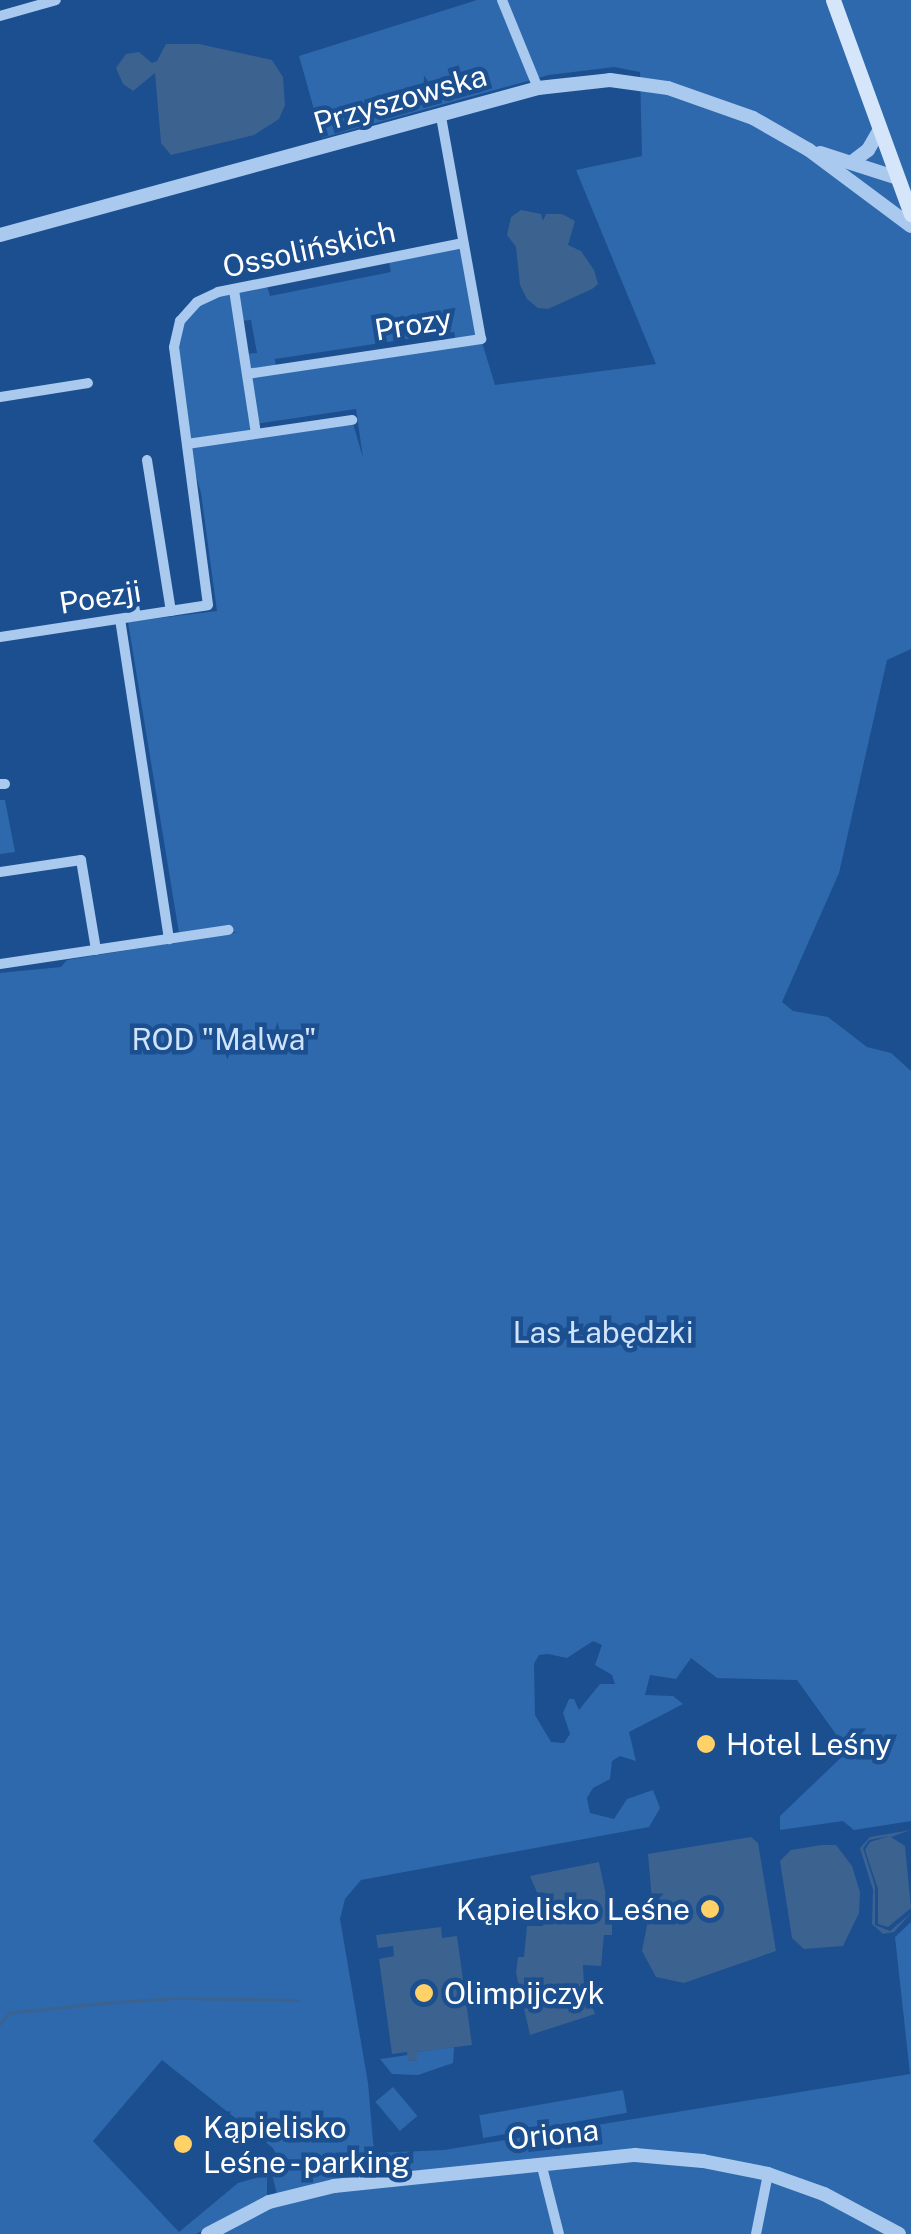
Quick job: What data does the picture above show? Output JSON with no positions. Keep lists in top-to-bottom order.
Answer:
{
  "streets": {
    "street": [
      "Przyszowska",
      "Ossolińskich",
      "Prozy",
      "Poezji",
      "Oriona"
    ]
  },
  "crossings": [
    ["Przyszowska", "Prozy"],
    ["Ossolińskich", "Prozy"],
    ["Ossolińskich", "Poezji"]
  ],
  "parks": ["ROD \"Malwa\"", "Las Łabędzki"],
  "places": [
    "Hotel Leśny",
    "Kąpielisko Leśne",
    "Olimpijczyk",
    "Kąpielisko Leśne - parking"
  ]
}
